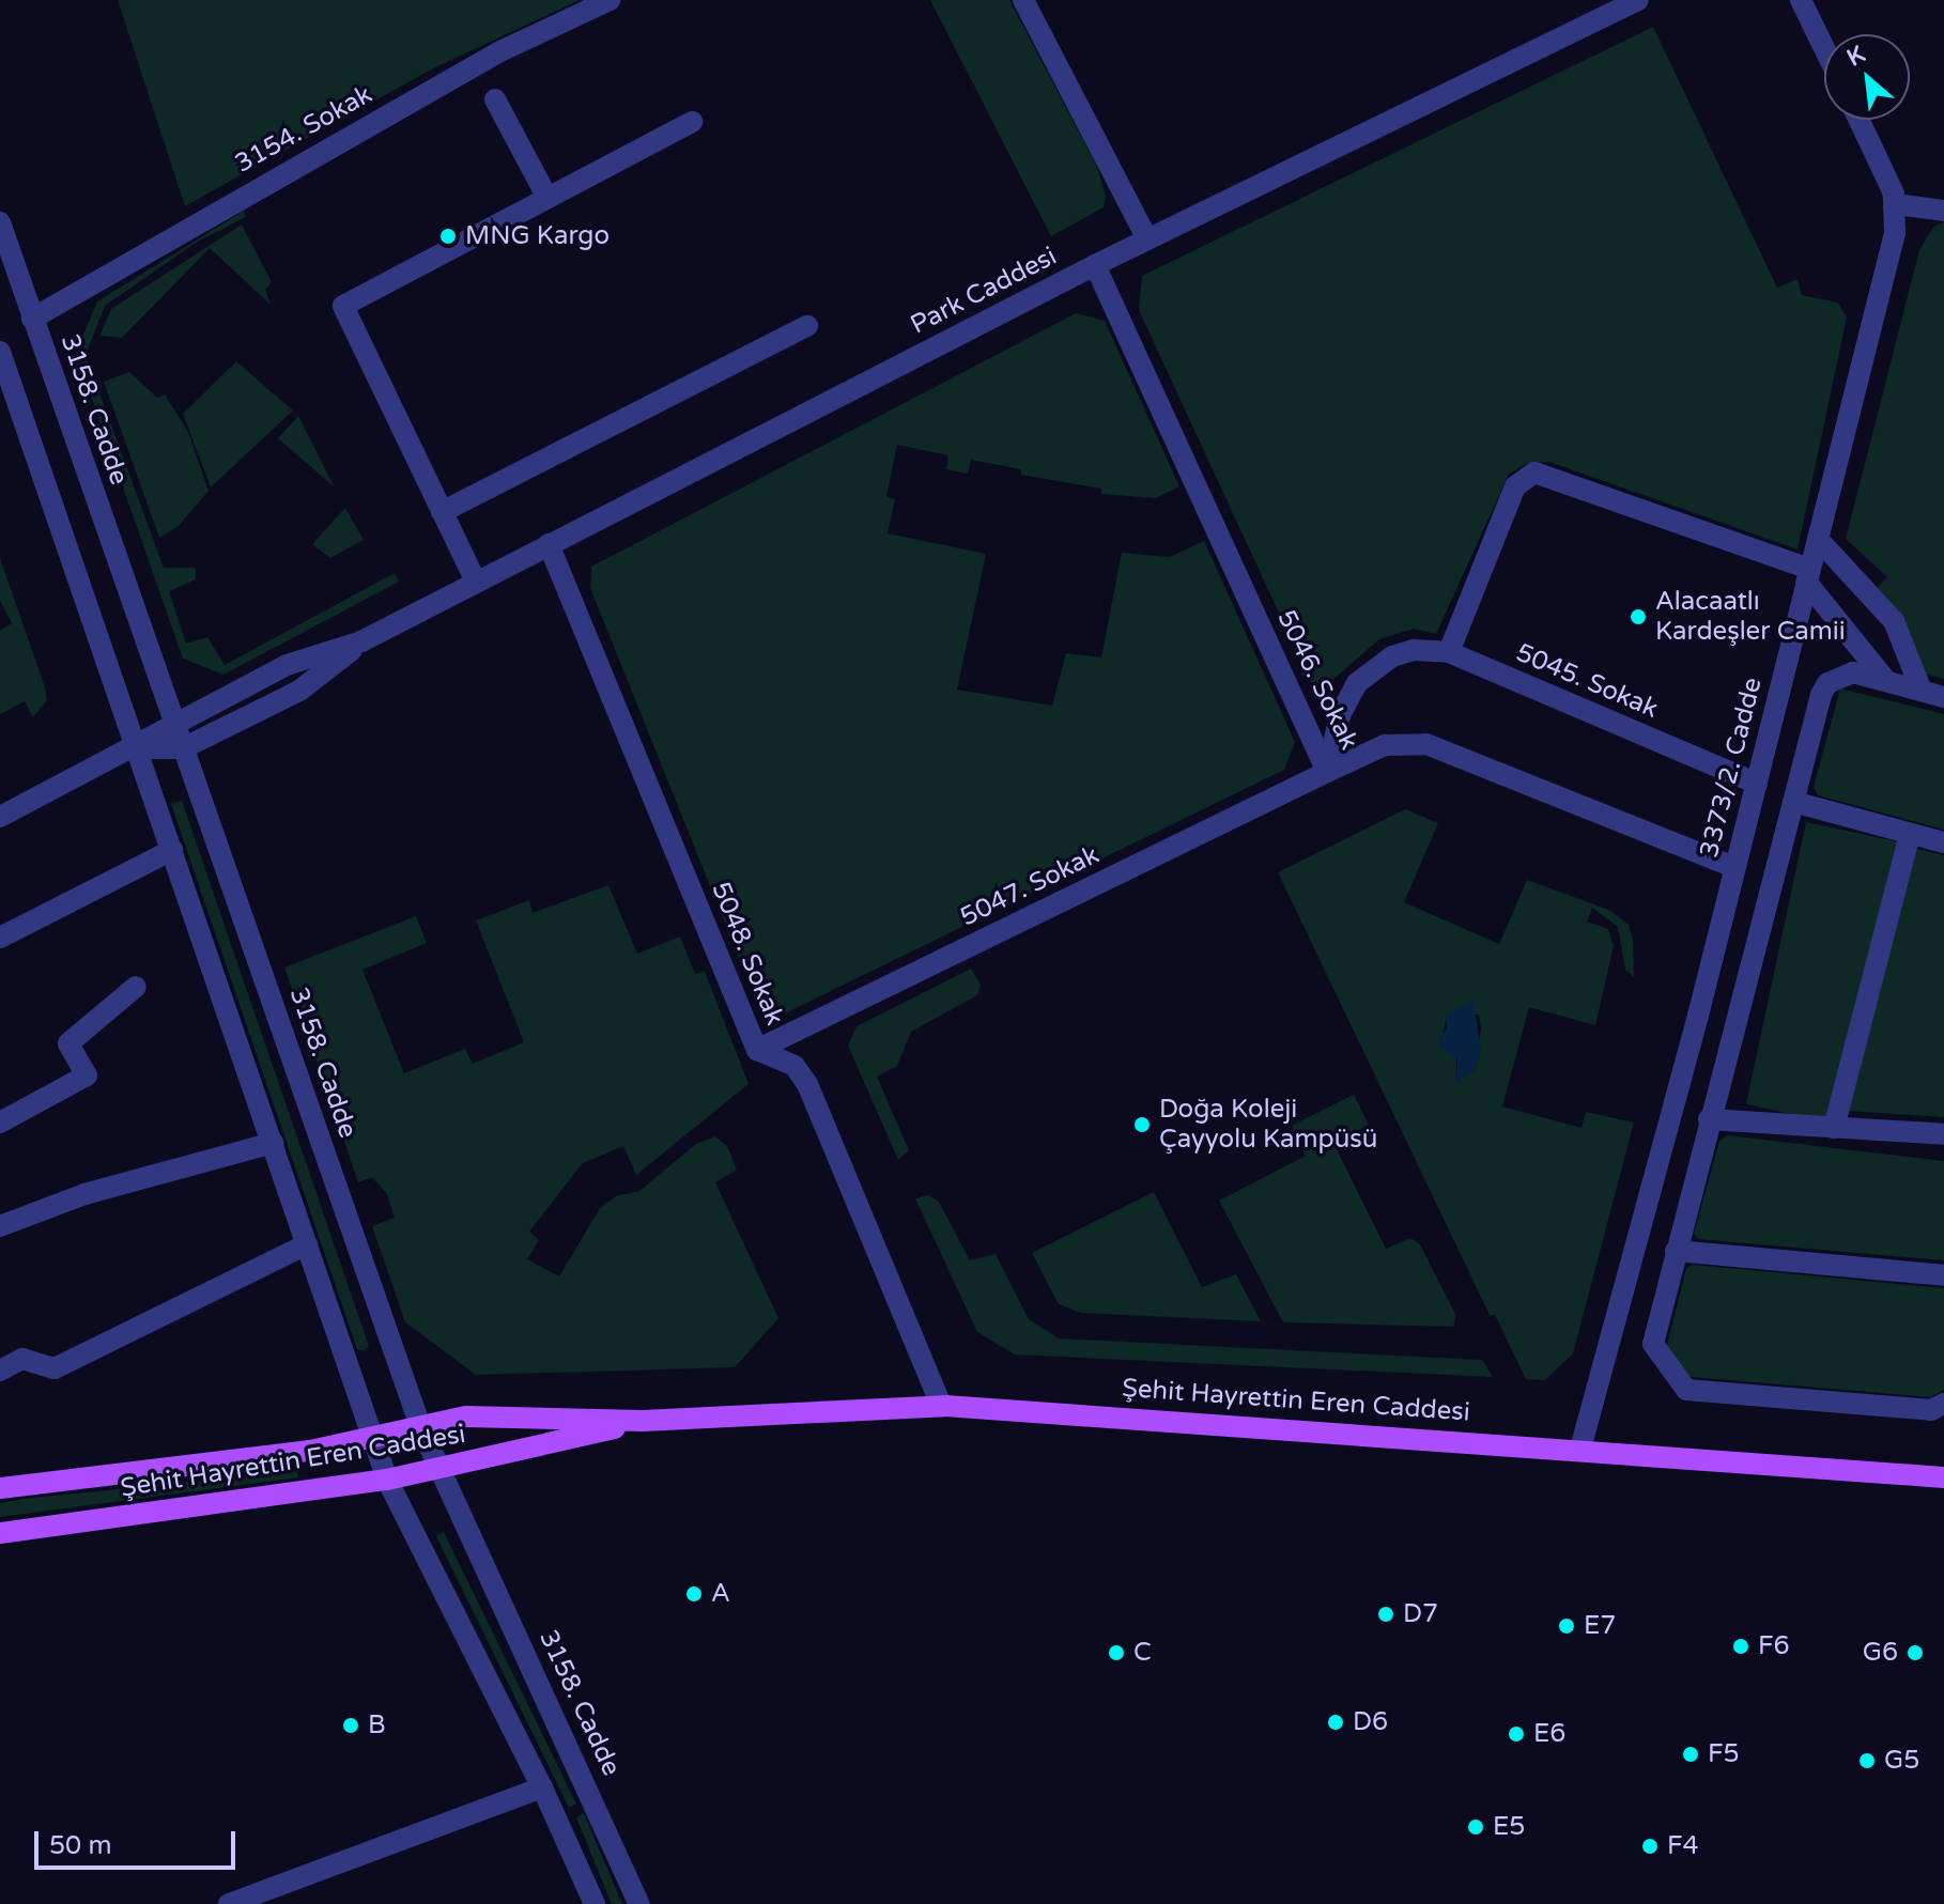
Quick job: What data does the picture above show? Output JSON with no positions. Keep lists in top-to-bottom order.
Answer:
{
  "streets": {
    "main road": ["Şehit Hayrettin Eren Caddesi"],
    "street": [
      "3154. Sokak",
      "Park Caddesi",
      "3158. Cadde",
      "5046. Sokak",
      "5045. Sokak",
      "3373/2. Cadde",
      "5047. Sokak",
      "5048. Sokak"
    ]
  },
  "crossings": [
    ["3154. Sokak", "3158. Cadde"],
    ["Park Caddesi", "3158. Cadde"],
    ["Park Caddesi", "5046. Sokak"],
    ["Park Caddesi", "5048. Sokak"],
    ["3158. Cadde", "Şehit Hayrettin Eren Caddesi"],
    ["5046. Sokak", "5045. Sokak"],
    ["5046. Sokak", "3373/2. Cadde"],
    ["5046. Sokak", "5047. Sokak"],
    ["5045. Sokak", "3373/2. Cadde"],
    ["5045. Sokak", "5047. Sokak"],
    ["3373/2. Cadde", "Şehit Hayrettin Eren Caddesi"],
    ["5047. Sokak", "5048. Sokak"],
    ["5048. Sokak", "Şehit Hayrettin Eren Caddesi"]
  ],
  "places": [
    "MNG Kargo",
    "Alacaatlı Kardeşler Camii",
    "Doğa Koleji Çayyolu Kampüsü",
    "A",
    "D7",
    "E7",
    "F6",
    "C",
    "G6",
    "D6",
    "B",
    "E6",
    "F5",
    "G5",
    "E5",
    "F4"
  ],
  "scale_bar": "50 m",
  "north": "top left"
}
